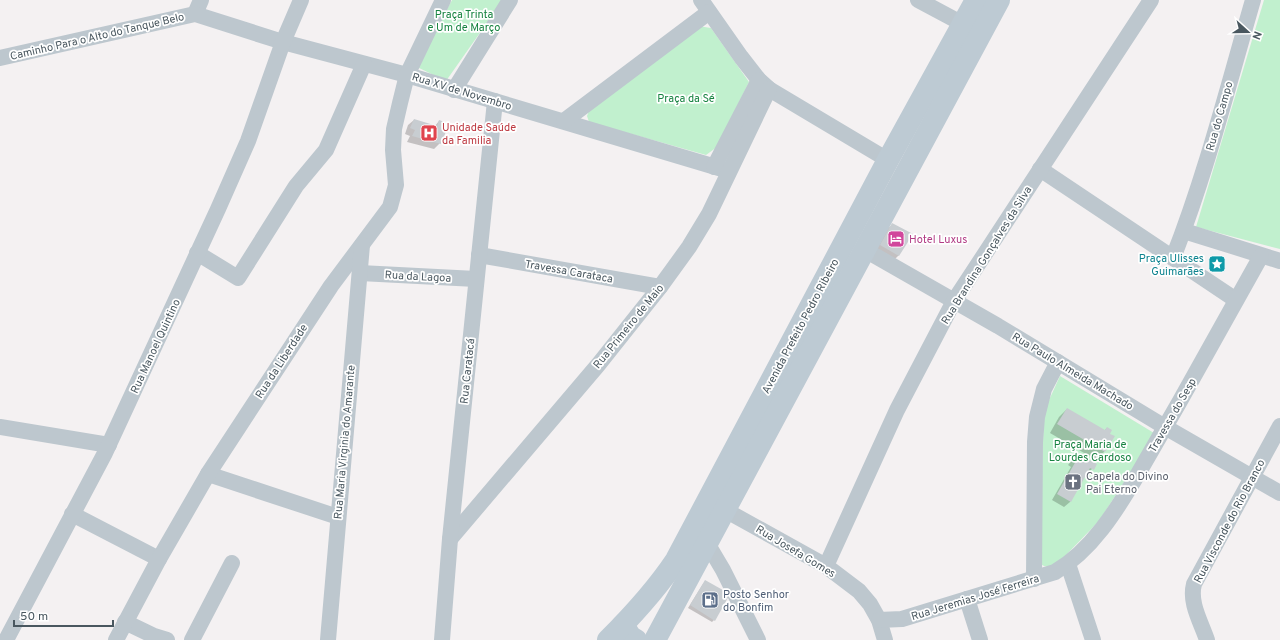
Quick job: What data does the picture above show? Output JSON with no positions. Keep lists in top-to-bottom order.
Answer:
{
  "streets": {
    "main road": ["Avenida Prefeito Pedro Ribeiro"],
    "street": [
      "Caminho Para o Alto do Tanque Belo",
      "Rua XV de Novembro",
      "Rua do Campo",
      "Rua Brandina Gonçalves da Silva",
      "Travessa Carataca",
      "Rua da Lagoa",
      "Rua Primeiro de Maio",
      "Rua Manoel Quintino",
      "Rua da Liberdade",
      "Rua Caratacá",
      "Rua Paulo Almeida Machado",
      "Travessa do Sesp",
      "Rua Maria Virginia do Amarante",
      "Rua Visconde do Rio Branco",
      "Rua Josefa Gomes",
      "Rua Jeremias José Ferreira"
    ]
  },
  "crossings": [
    ["Caminho Para o Alto do Tanque Belo", "Rua XV de Novembro"],
    ["Rua XV de Novembro", "Rua Primeiro de Maio"],
    ["Rua XV de Novembro", "Rua Manoel Quintino"],
    ["Rua XV de Novembro", "Rua da Liberdade"],
    ["Rua XV de Novembro", "Rua Caratacá"],
    ["Rua Brandina Gonçalves da Silva", "Rua Paulo Almeida Machado"],
    ["Rua Brandina Gonçalves da Silva", "Rua Josefa Gomes"],
    ["Travessa Carataca", "Rua Primeiro de Maio"],
    ["Travessa Carataca", "Rua Caratacá"],
    ["Rua da Lagoa", "Rua Caratacá"],
    ["Rua da Lagoa", "Rua Maria Virginia do Amarante"],
    ["Rua Primeiro de Maio", "Rua Caratacá"],
    ["Avenida Prefeito Pedro Ribeiro", "Rua Paulo Almeida Machado"],
    ["Avenida Prefeito Pedro Ribeiro", "Rua Josefa Gomes"],
    ["Rua da Liberdade", "Rua Maria Virginia do Amarante"],
    ["Rua Paulo Almeida Machado", "Travessa do Sesp"],
    ["Rua Paulo Almeida Machado", "Rua Visconde do Rio Branco"],
    ["Travessa do Sesp", "Rua Jeremias José Ferreira"],
    ["Rua Josefa Gomes", "Rua Jeremias José Ferreira"]
  ],
  "parks": ["Praça Trinta e Um de Março", "Praça da Sé", "Praça Maria de Lourdes Cardoso"],
  "places": {
    "hospital": ["Unidade Saúde da Familia"],
    "hotel": ["Hotel Luxus"],
    "place": ["Praça Ulisses Guimarães"],
    "church": ["Capela do Divino Pai Eterno"],
    "fuel station": ["Posto Senhor do Bonfim"]
  },
  "scale_bar": "50 m",
  "north": "right"
}
